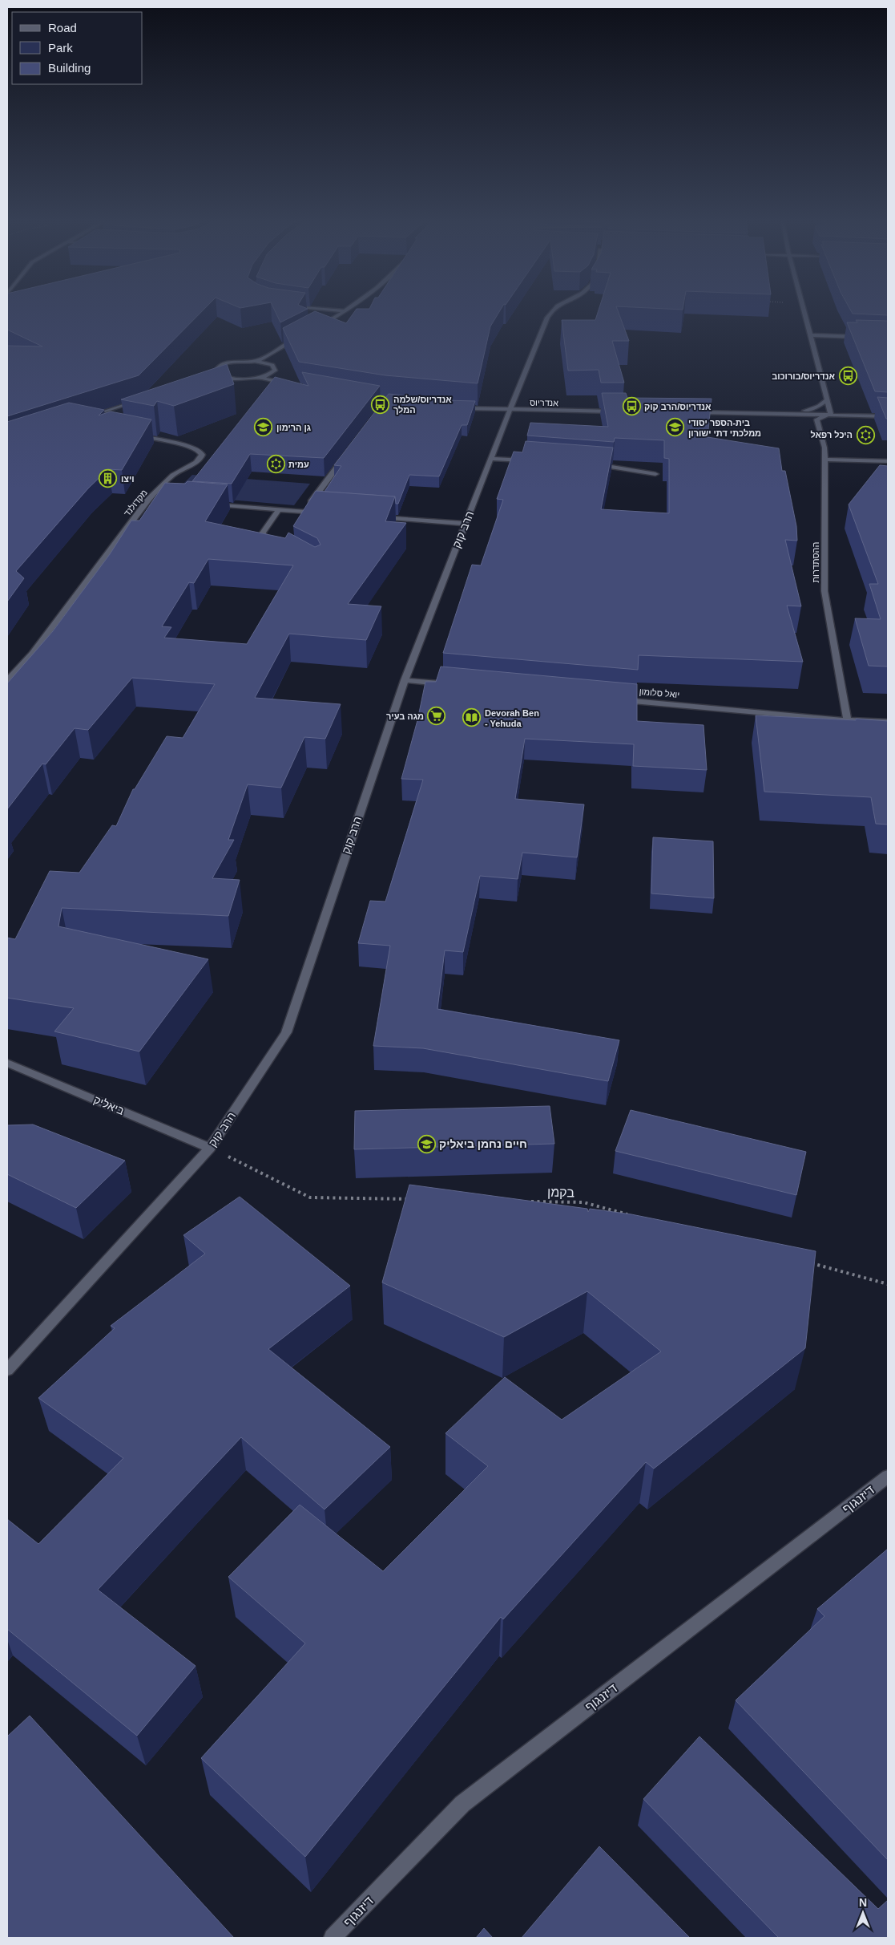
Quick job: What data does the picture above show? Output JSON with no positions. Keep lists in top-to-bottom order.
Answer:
{
  "streets": {
    "street": [
      "אנדריוס",
      "מקדולנד",
      "הרב קוק",
      "ההסתדרות",
      "יואל סלומון",
      "ביאליק",
      "דיזנגוף"
    ],
    "path": ["בקמן"]
  },
  "crossings": [
    ["אנדריוס", "הרב קוק"],
    ["הרב קוק", "ביאליק"],
    ["ההסתדרות", "יואל סלומון"]
  ],
  "places": {
    "bus stop": ["אנדריוס/בורוכוב", "אנדריוס/שלמה המלך", "אנדריוס/הרב קוק"],
    "school or university": ["גן הרימון", "בית-הספר יסודי ממלכתי דתי ישורון", "חיים נחמן ביאליק"],
    "synagogue": ["היכל רפאל", "עמית"],
    "building": ["ויצו"],
    "supermarket": ["מגה בעיר"],
    "library": ["Devorah Ben - Yehuda"]
  },
  "legend": ["Road", "Park", "Building"],
  "north": "top"
}
